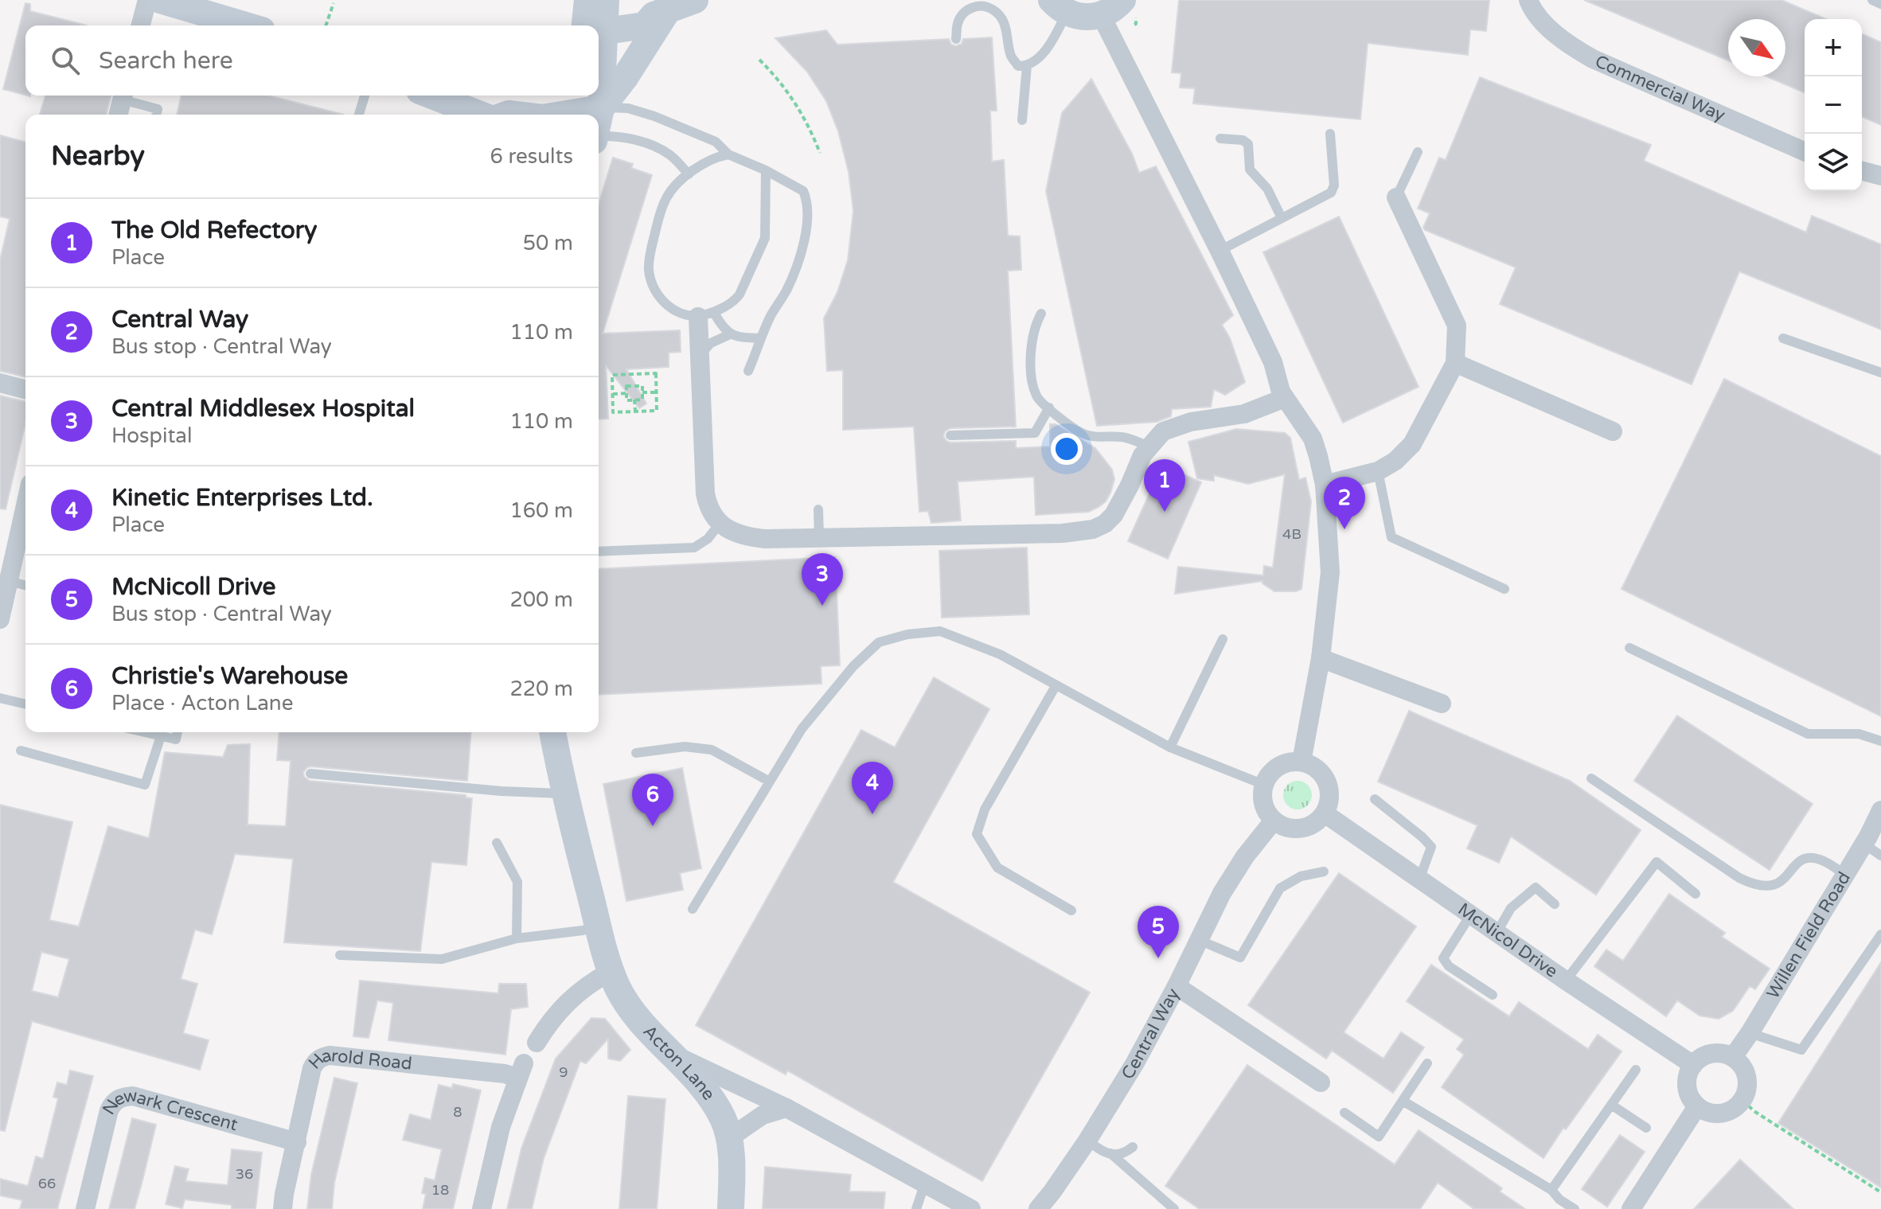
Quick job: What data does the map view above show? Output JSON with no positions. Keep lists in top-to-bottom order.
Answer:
{
  "streets": {
    "main road": ["Acton Lane"],
    "street": [
      "Commercial Way",
      "Willen Field Road",
      "McNicol Drive",
      "Central Way",
      "Harold Road",
      "Newark Crescent"
    ]
  },
  "crossings": [
    ["Willen Field Road", "McNicol Drive"],
    ["McNicol Drive", "Central Way"],
    ["Harold Road", "Newark Crescent"]
  ],
  "house_numbers": [
    "4B",
    "9",
    "8",
    "36",
    "66",
    "18"
  ],
  "north": "bottom right",
  "page": {
    "map_buttons": ["+", "−"],
    "search": "Search here",
    "heading": ["Nearby", "6 results"],
    "list": [
      {
        "mark": "1",
        "name": "The Old Refectory",
        "note": "Place",
        "value": "50 m"
      },
      {
        "mark": "2",
        "name": "Central Way",
        "note": "Bus stop · Central Way",
        "value": "110 m"
      },
      {
        "mark": "3",
        "name": "Central Middlesex Hospital",
        "note": "Hospital",
        "value": "110 m"
      },
      {
        "mark": "4",
        "name": "Kinetic Enterprises Ltd.",
        "note": "Place",
        "value": "160 m"
      },
      {
        "mark": "5",
        "name": "McNicoll Drive",
        "note": "Bus stop · Central Way",
        "value": "200 m"
      },
      {
        "mark": "6",
        "name": "Christie's Warehouse",
        "note": "Place · Acton Lane",
        "value": "220 m"
      }
    ],
    "pins": [
      "1",
      "2",
      "3",
      "4",
      "6",
      "5"
    ]
  }
}
